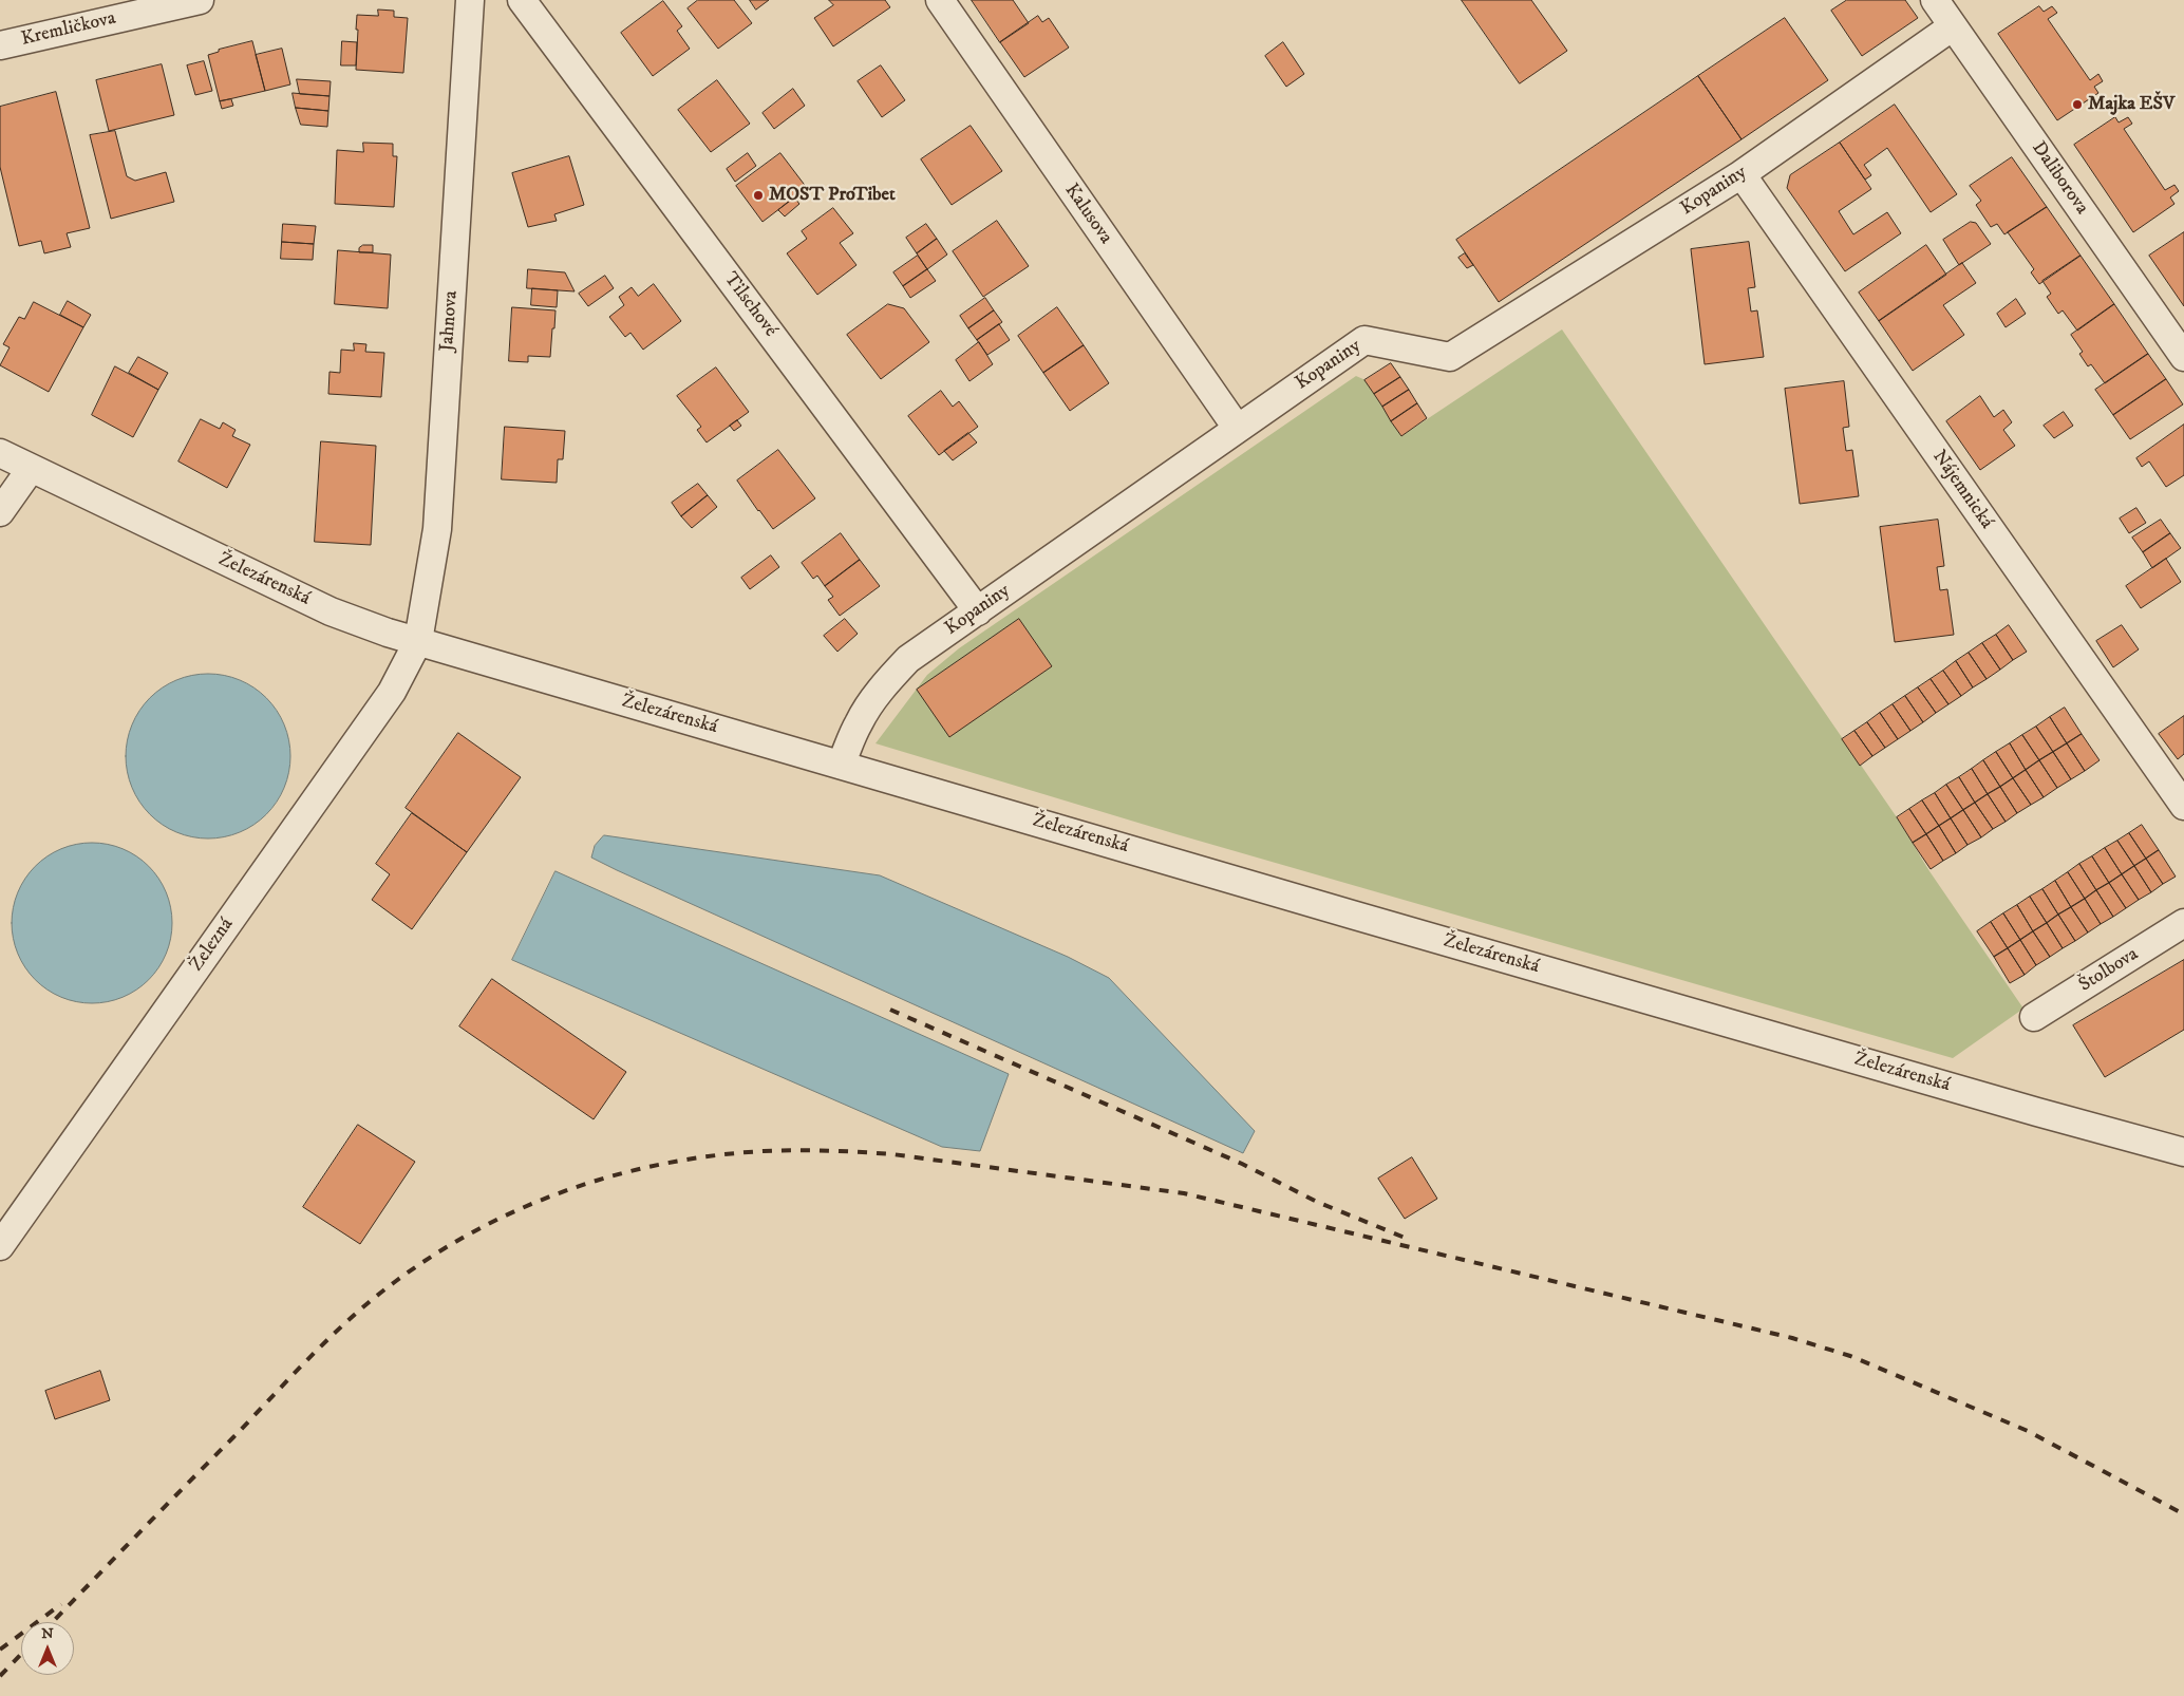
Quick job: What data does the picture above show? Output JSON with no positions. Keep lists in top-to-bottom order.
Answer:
{
  "streets": {
    "street": [
      "Kremličkova",
      "Daliborova",
      "Kopaniny",
      "Kalusova",
      "Tilschové",
      "Jahnova",
      "Nájemnická",
      "Železárenská",
      "Železná",
      "Štolbova"
    ]
  },
  "crossings": [
    ["Daliborova", "Kopaniny"],
    ["Kopaniny", "Kalusova"],
    ["Kopaniny", "Tilschové"],
    ["Kopaniny", "Nájemnická"],
    ["Kopaniny", "Železárenská"],
    ["Jahnova", "Železárenská"],
    ["Jahnova", "Železná"],
    ["Železárenská", "Železná"]
  ],
  "places": ["Majka EŠV", "MOST ProTibet"],
  "north": "top"
}
